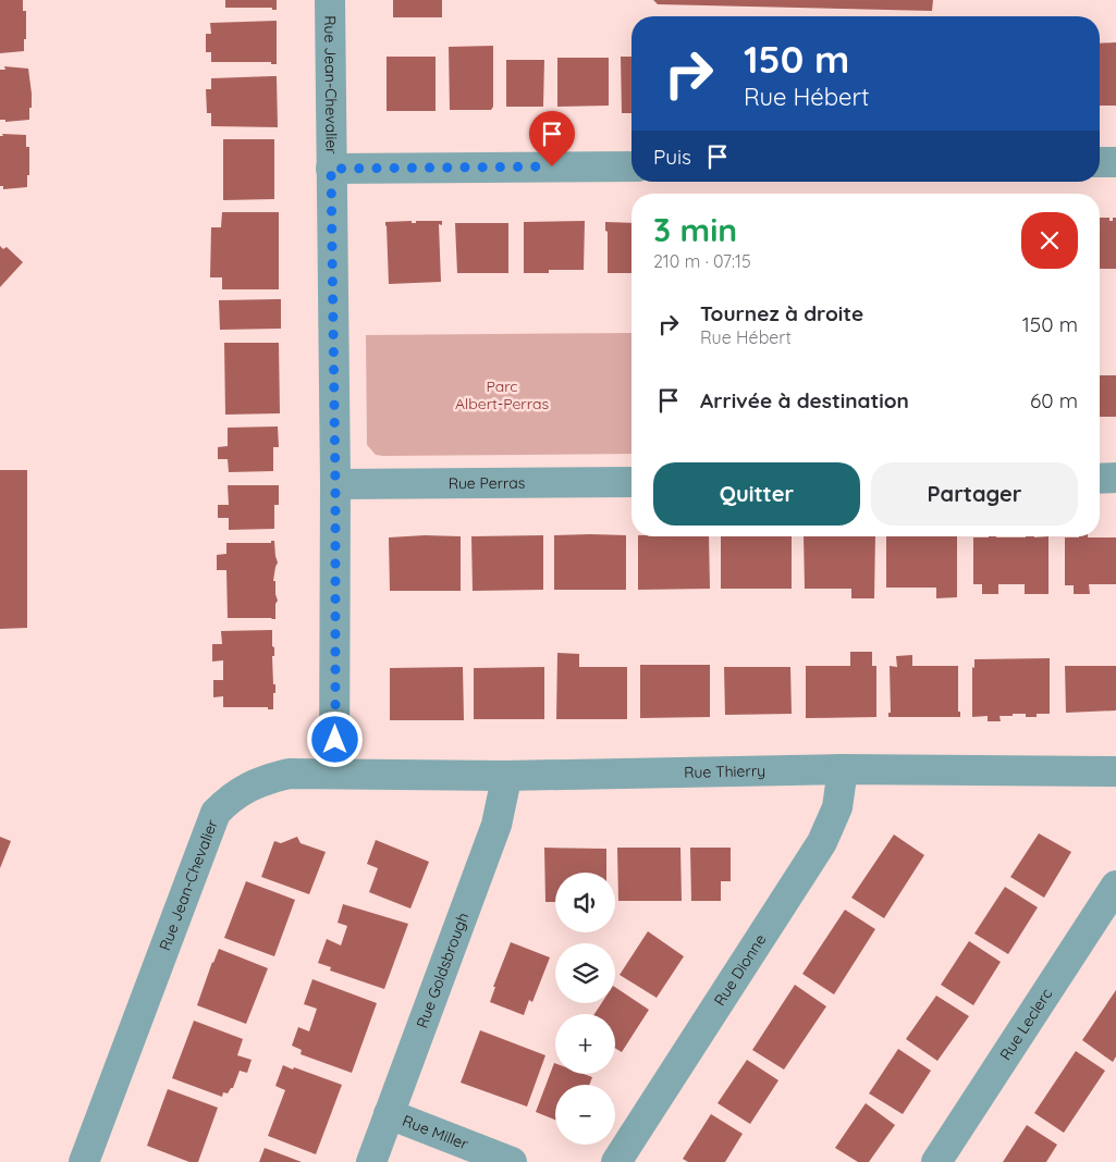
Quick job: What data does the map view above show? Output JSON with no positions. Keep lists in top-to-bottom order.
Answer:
{
  "streets": {
    "street": [
      "Rue Jean-Chevalier",
      "Rue Perras",
      "Rue Thierry",
      "Rue Goldsbrough",
      "Rue Dionne",
      "Rue Leclerc",
      "Rue Miller"
    ]
  },
  "crossings": [
    ["Rue Jean-Chevalier", "Rue Perras"],
    ["Rue Jean-Chevalier", "Rue Thierry"],
    ["Rue Thierry", "Rue Goldsbrough"],
    ["Rue Thierry", "Rue Dionne"],
    ["Rue Goldsbrough", "Rue Miller"]
  ],
  "parks": ["Parc Albert-Perras"],
  "page": {
    "turn": ["150 m", "Rue Hébert"],
    "then": "Puis",
    "heading": ["3 min", "210 m · 07:15"],
    "list": [
      {
        "name": "Tournez à droite",
        "note": "Rue Hébert",
        "value": "150 m"
      },
      {
        "name": "Arrivée à destination",
        "value": "60 m"
      }
    ],
    "buttons": ["Quitter", "Partager"],
    "map_buttons": ["+", "−"]
  }
}
